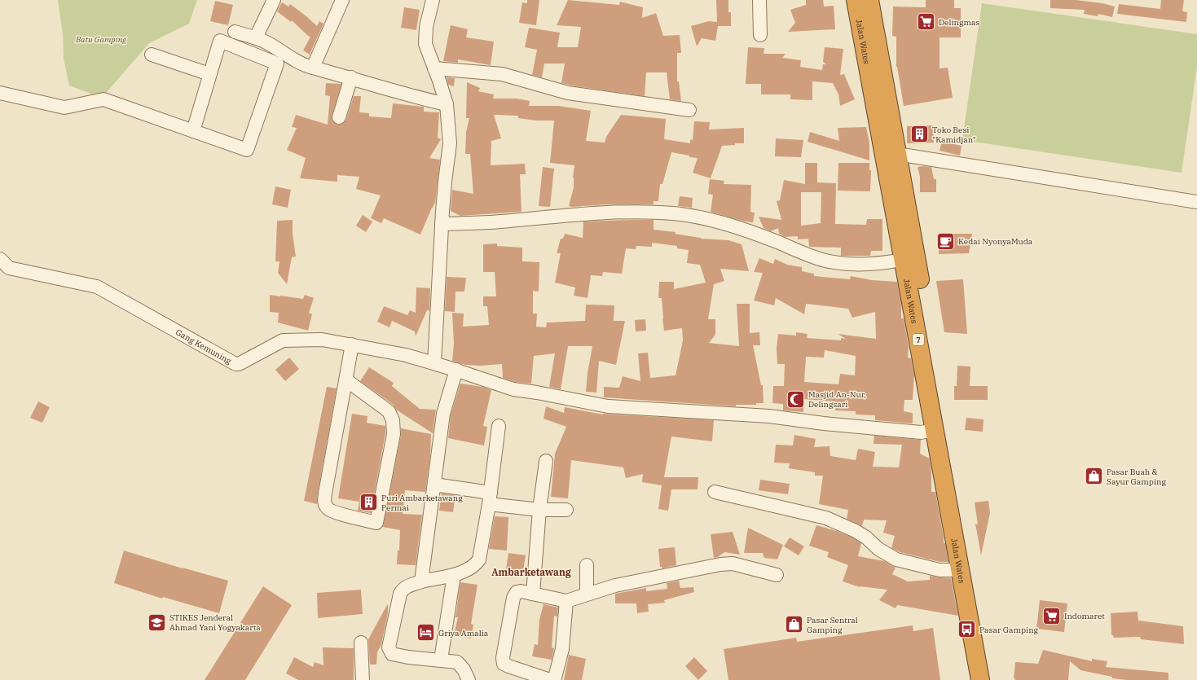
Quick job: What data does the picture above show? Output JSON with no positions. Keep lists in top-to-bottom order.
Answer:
{
  "streets": {
    "highway": ["Jalan Wates", "7"],
    "street": ["Gang Kemuning"]
  },
  "crossings": [
    ["Jalan Wates", "Gang Kemuning"]
  ],
  "districts": ["Ambarketawang"],
  "parks": ["Batu Gamping"],
  "places": {
    "supermarket": ["Delingmas", "Indomaret"],
    "building": ["Toko Besi \"Kamidjan\"", "Puri Ambarketawang Permai"],
    "cafe": ["Kedai NyonyaMuda"],
    "mosque": ["Masjid An-Nur, Delingsari"],
    "shop": ["Pasar Buah & Sayur Gamping", "Pasar Sentral Gamping"],
    "school or university": ["STIKES Jenderal Ahmad Yani Yogyakarta"],
    "bus stop": ["Pasar Gamping"],
    "hotel": ["Griya Amalia"]
  }
}
